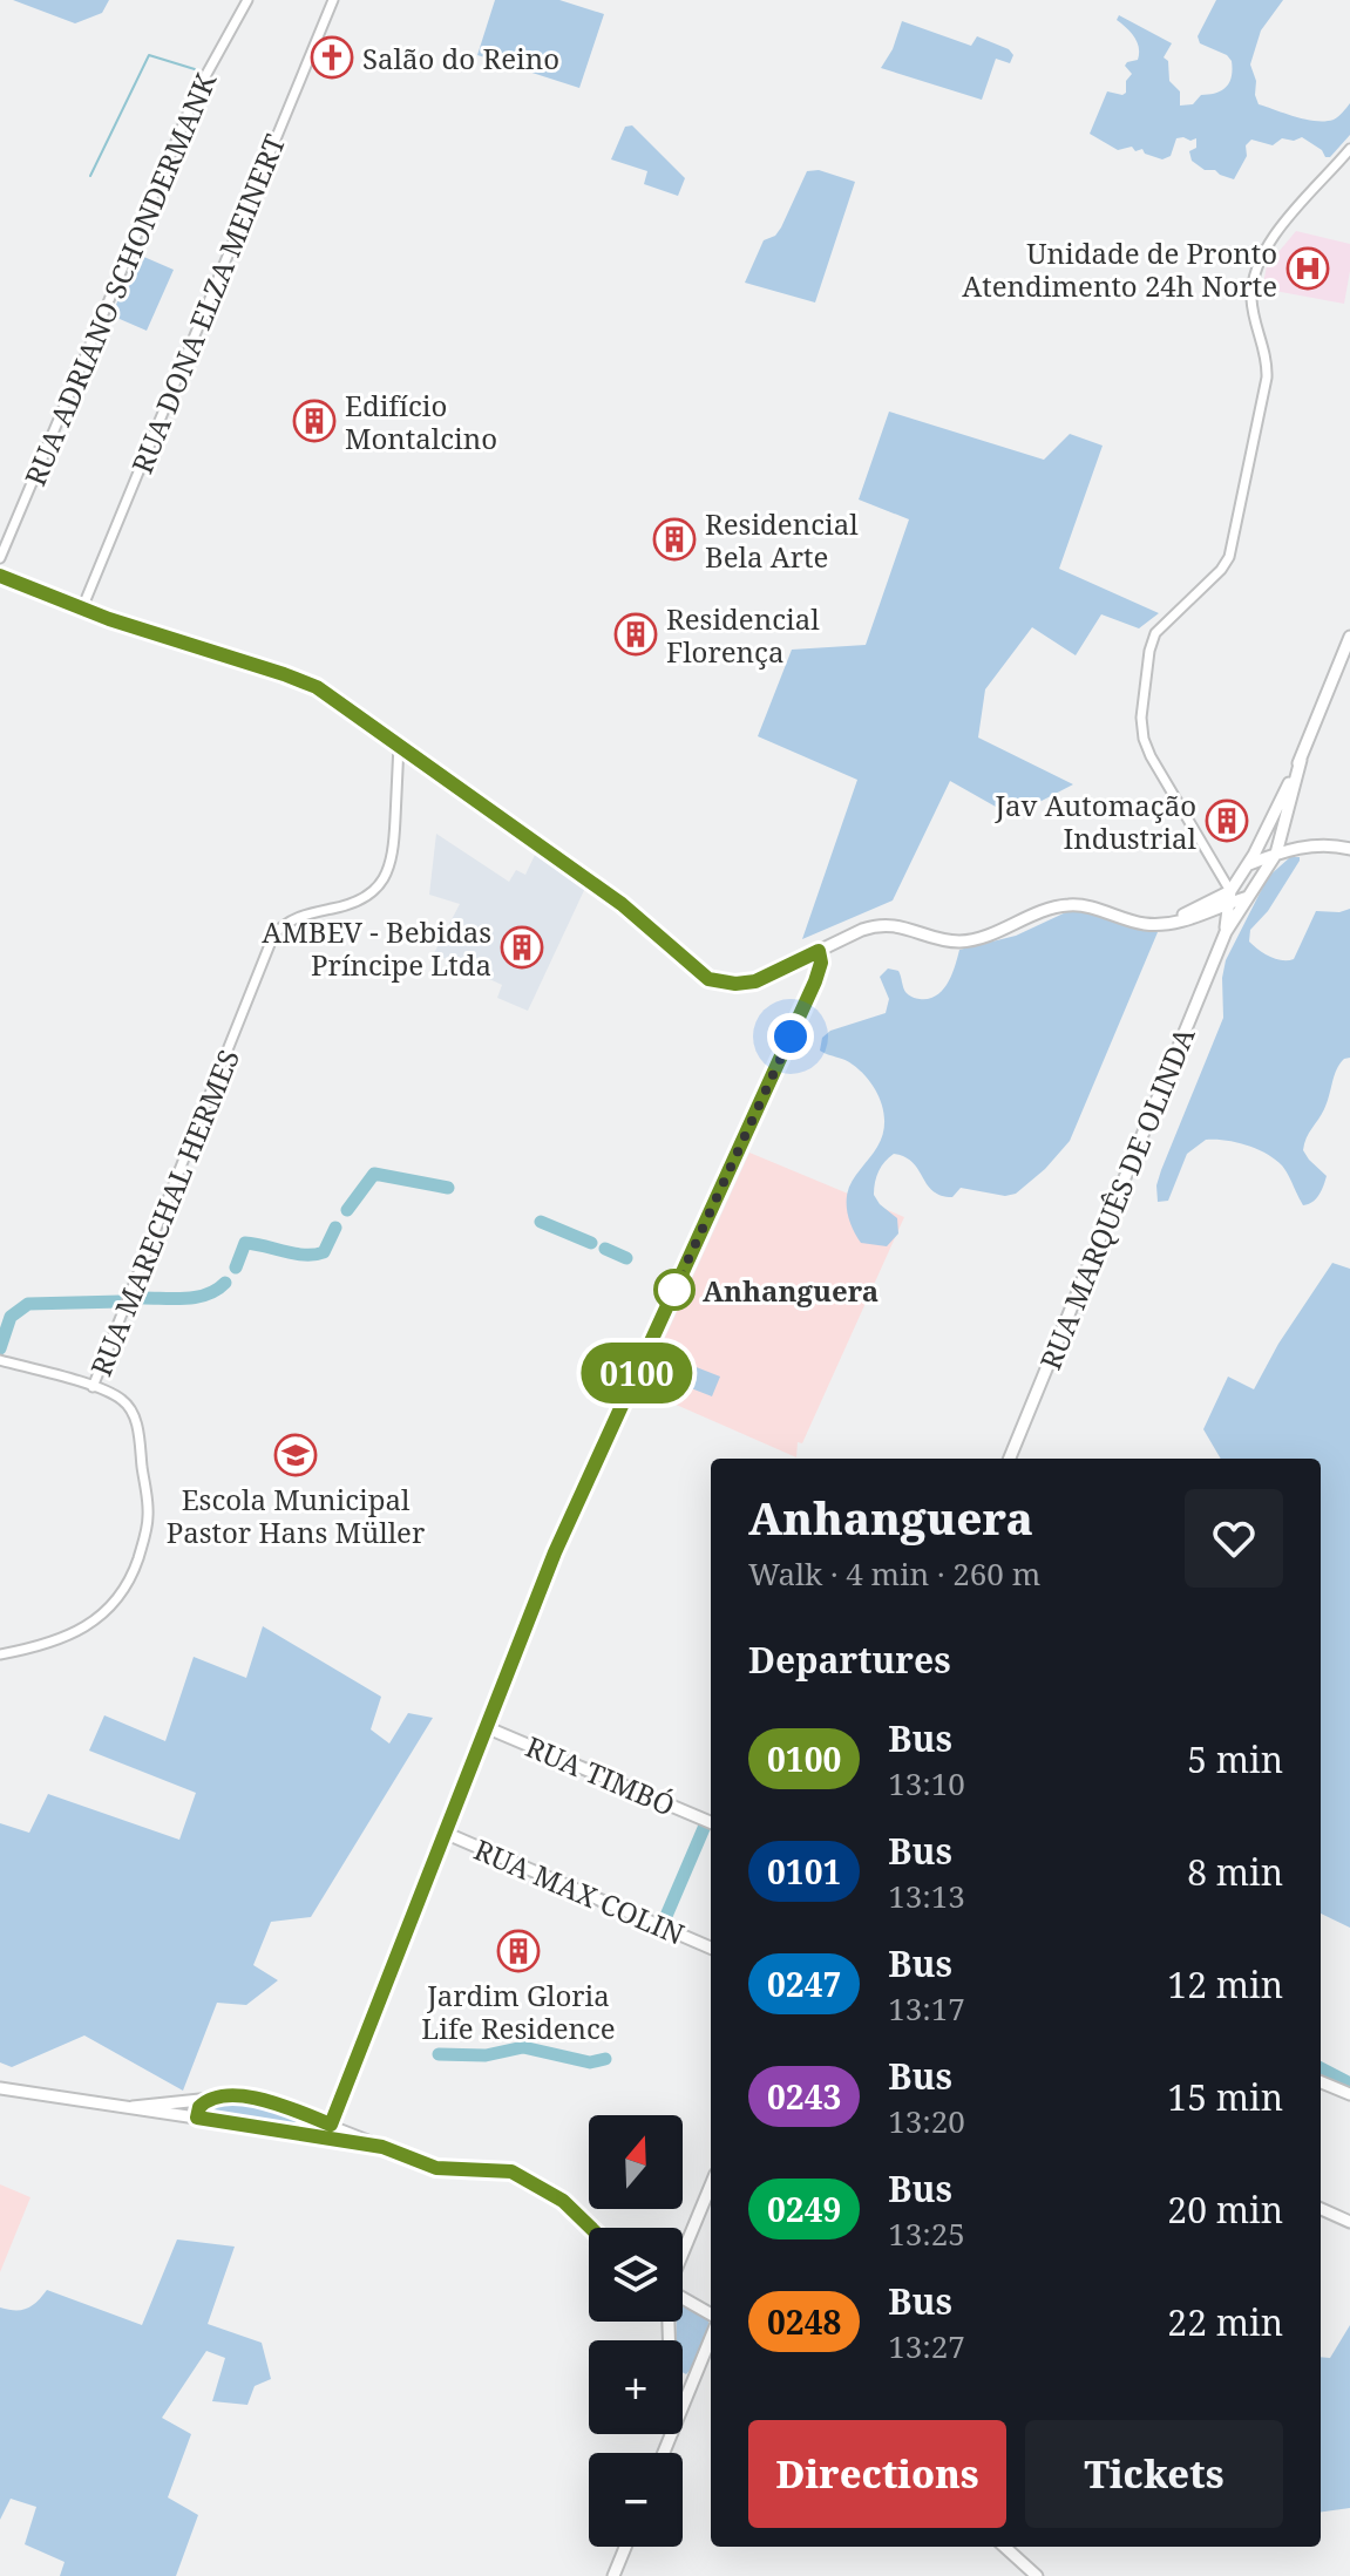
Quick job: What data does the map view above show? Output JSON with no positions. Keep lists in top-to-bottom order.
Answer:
{
  "streets": {
    "main road": ["RUA MARQUÊS DE OLINDA", "RUA TIMBÓ", "RUA MAX COLIN"],
    "street": ["RUA ADRIANO SCHONDERMANK", "RUA DONA ELZA MEINERT", "RUA MARECHAL HERMES"]
  },
  "places": {
    "church": ["Salão do Reino"],
    "hospital": ["Unidade de Pronto Atendimento 24h Norte"],
    "building": [
      "Edifício Montalcino",
      "Residencial Bela Arte",
      "Residencial Florença",
      "Jav Automação Industrial",
      "AMBEV - Bebidas Príncipe Ltda",
      "Jardim Gloria Life Residence"
    ],
    "other": ["Anhanguera"],
    "school or university": ["Escola Municipal Pastor Hans Müller"]
  },
  "lines": ["bus line 0100"],
  "north": "top",
  "page": {
    "on_map": "0100",
    "heading": [
      ["Anhanguera", "Walk · 4 min · 260 m"],
      "Departures"
    ],
    "list": [
      {
        "mark": "0100",
        "name": "Bus",
        "note": "13:10",
        "value": "5 min"
      },
      {
        "mark": "0101",
        "name": "Bus",
        "note": "13:13",
        "value": "8 min"
      },
      {
        "mark": "0247",
        "name": "Bus",
        "note": "13:17",
        "value": "12 min"
      },
      {
        "mark": "0243",
        "name": "Bus",
        "note": "13:20",
        "value": "15 min"
      },
      {
        "mark": "0249",
        "name": "Bus",
        "note": "13:25",
        "value": "20 min"
      },
      {
        "mark": "0248",
        "name": "Bus",
        "note": "13:27",
        "value": "22 min"
      }
    ],
    "map_buttons": ["+", "−"],
    "buttons": ["Directions", "Tickets"]
  }
}
